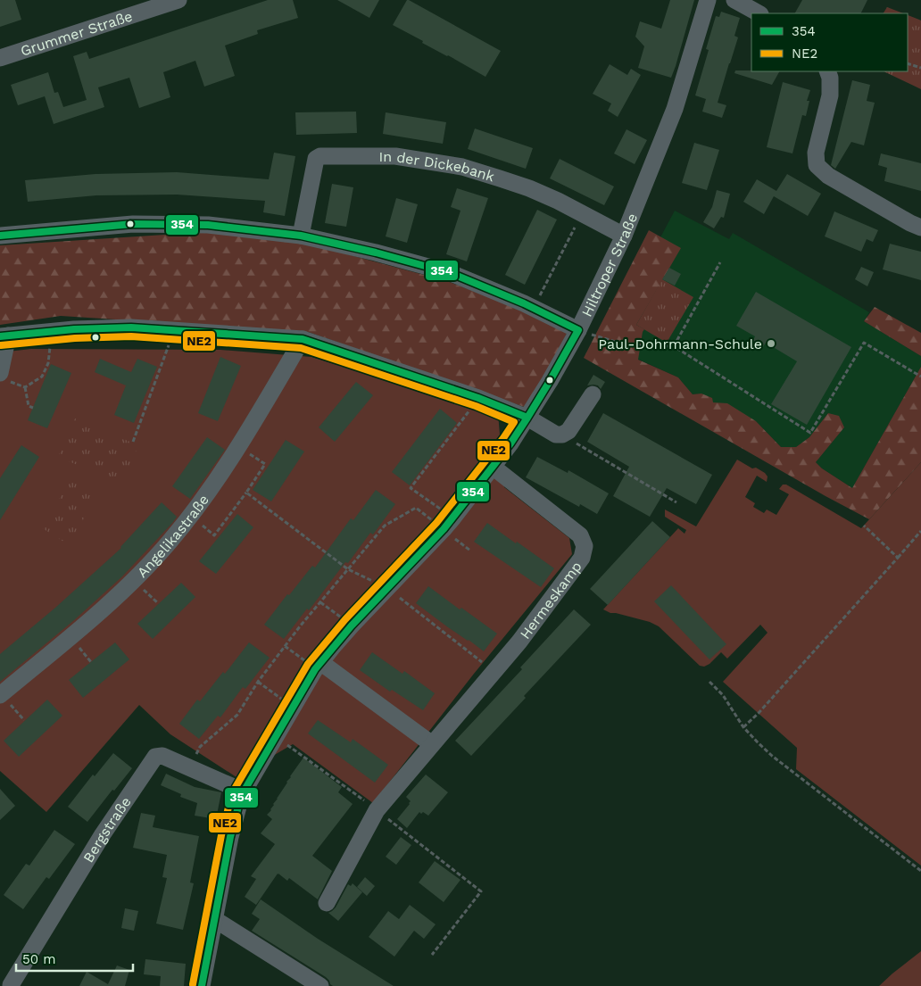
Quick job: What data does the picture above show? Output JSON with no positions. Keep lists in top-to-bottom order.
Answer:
{
  "streets": {
    "street": [
      "Grummer Straße",
      "In der Dickebank",
      "Hiltroper Straße",
      "Angelikastraße",
      "Hermeskamp",
      "Bergstraße"
    ]
  },
  "crossings": [
    ["In der Dickebank", "Hiltroper Straße"],
    ["Hiltroper Straße", "Hermeskamp"],
    ["Hiltroper Straße", "Bergstraße"]
  ],
  "places": ["Paul-Dohrmann-Schule"],
  "lines": ["transit line 354", "transit line NE2"],
  "legend": ["354", "NE2"],
  "scale_bar": "50 m"
}
